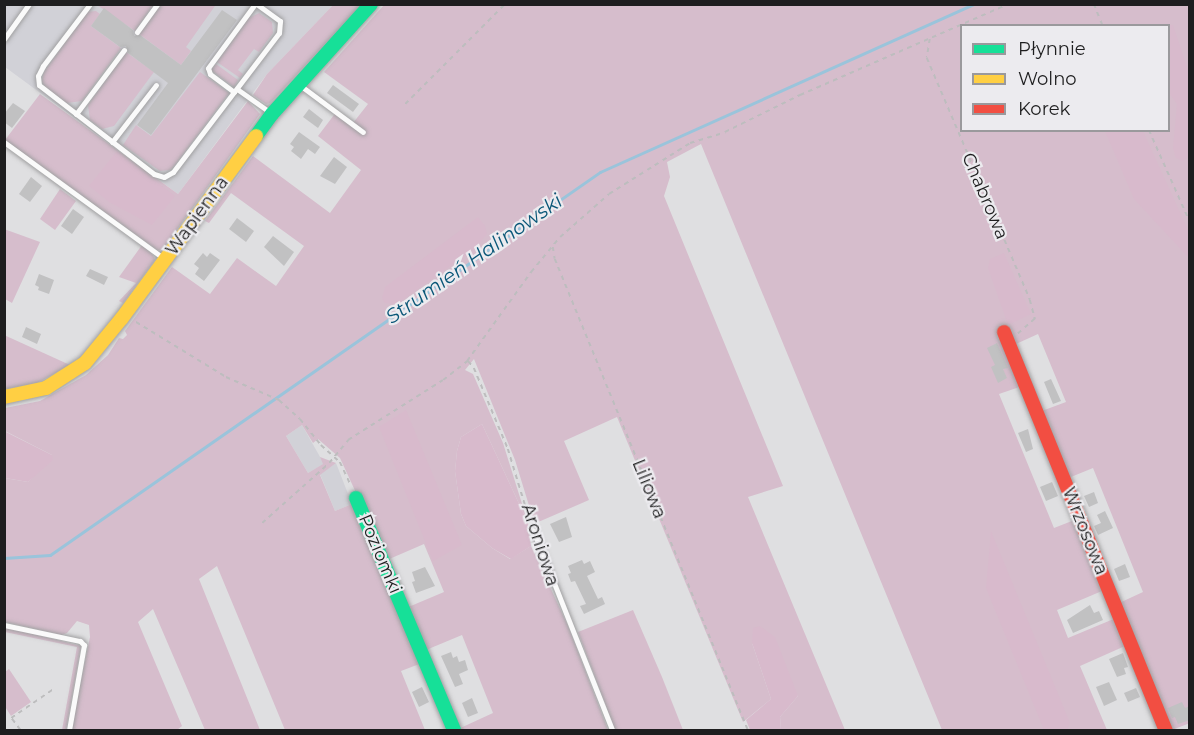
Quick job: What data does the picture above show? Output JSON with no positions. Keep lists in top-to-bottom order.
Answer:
{
  "streets": {
    "street": ["Wapienna", "Wrzosowa", "Poziomki"],
    "lane": ["Aroniowa"],
    "path": ["Chabrowa", "Liliowa"]
  },
  "crossings": [
    ["Chabrowa", "Wrzosowa"],
    ["Wapienna", "Poziomki"]
  ],
  "water": ["Strumień Halinowski"],
  "legend": ["Płynnie", "Wolno", "Korek"]
}
